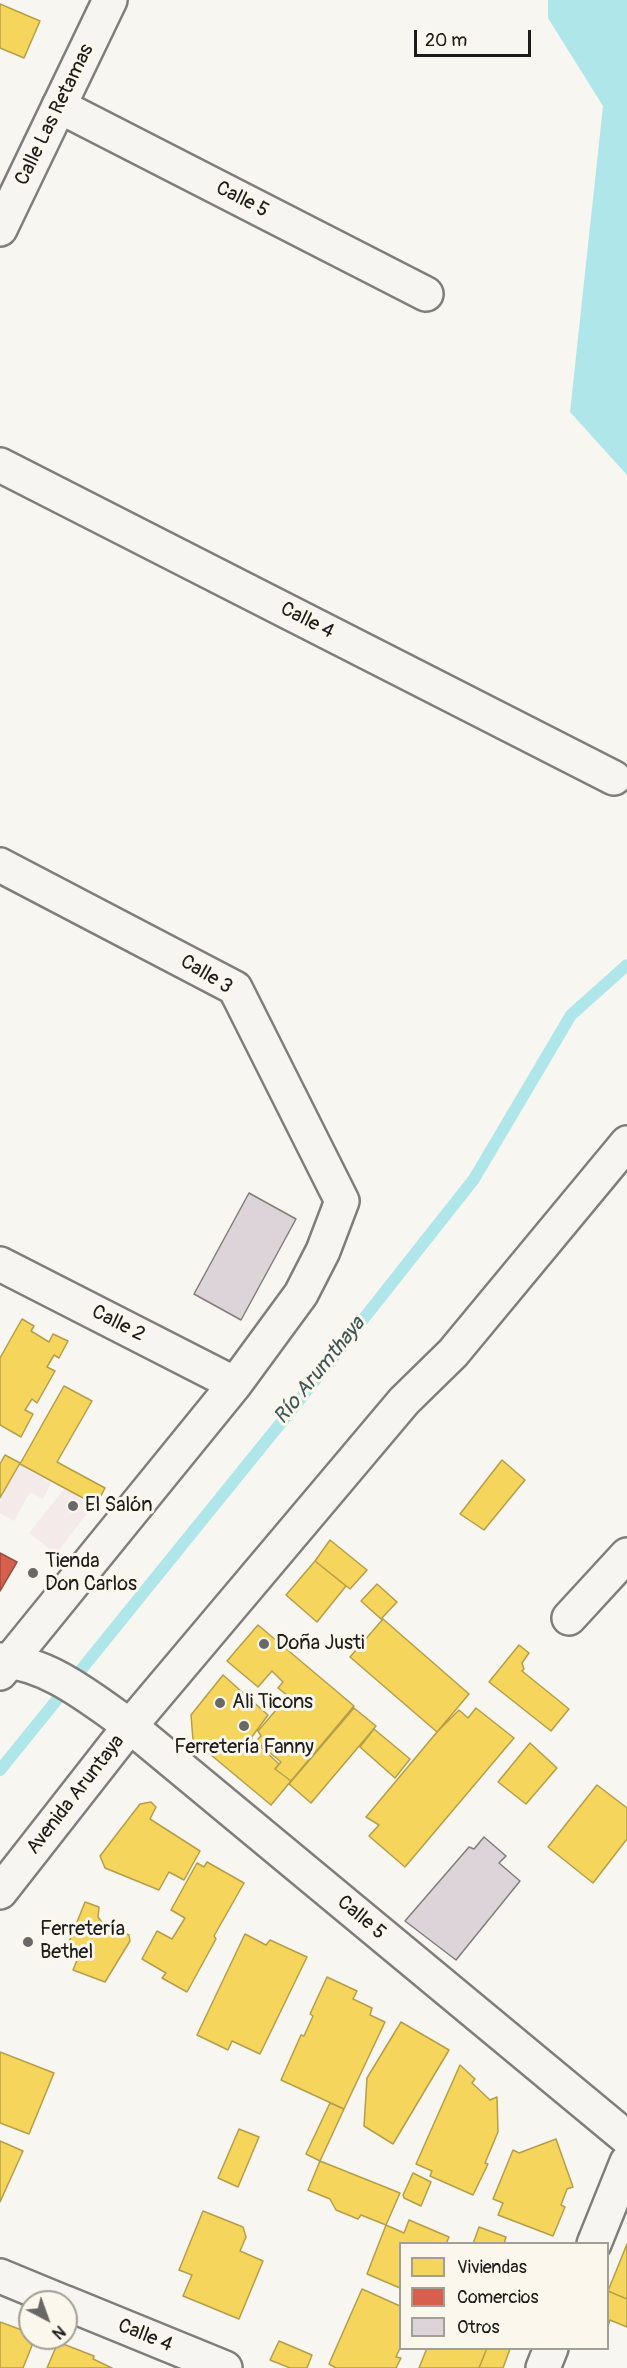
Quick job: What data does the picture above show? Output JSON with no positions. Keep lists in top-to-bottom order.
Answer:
{
  "streets": {
    "street": [
      "Calle Las Retamas",
      "Calle 5",
      "Calle 4",
      "Calle 3",
      "Calle 2",
      "Avenida Aruntaya"
    ]
  },
  "crossings": [
    ["Calle Las Retamas", "Calle 5"],
    ["Calle 5", "Avenida Aruntaya"],
    ["Calle 3", "Calle 2"]
  ],
  "water": ["Río Arumthaya"],
  "places": [
    "El Salón",
    "Tienda Don Carlos",
    "Doña Justi",
    "Ali Ticons",
    "Ferretería Fanny",
    "Ferretería Bethel"
  ],
  "legend": ["Viviendas", "Comercios", "Otros"],
  "scale_bar": "20 m",
  "north": "bottom right"
}
